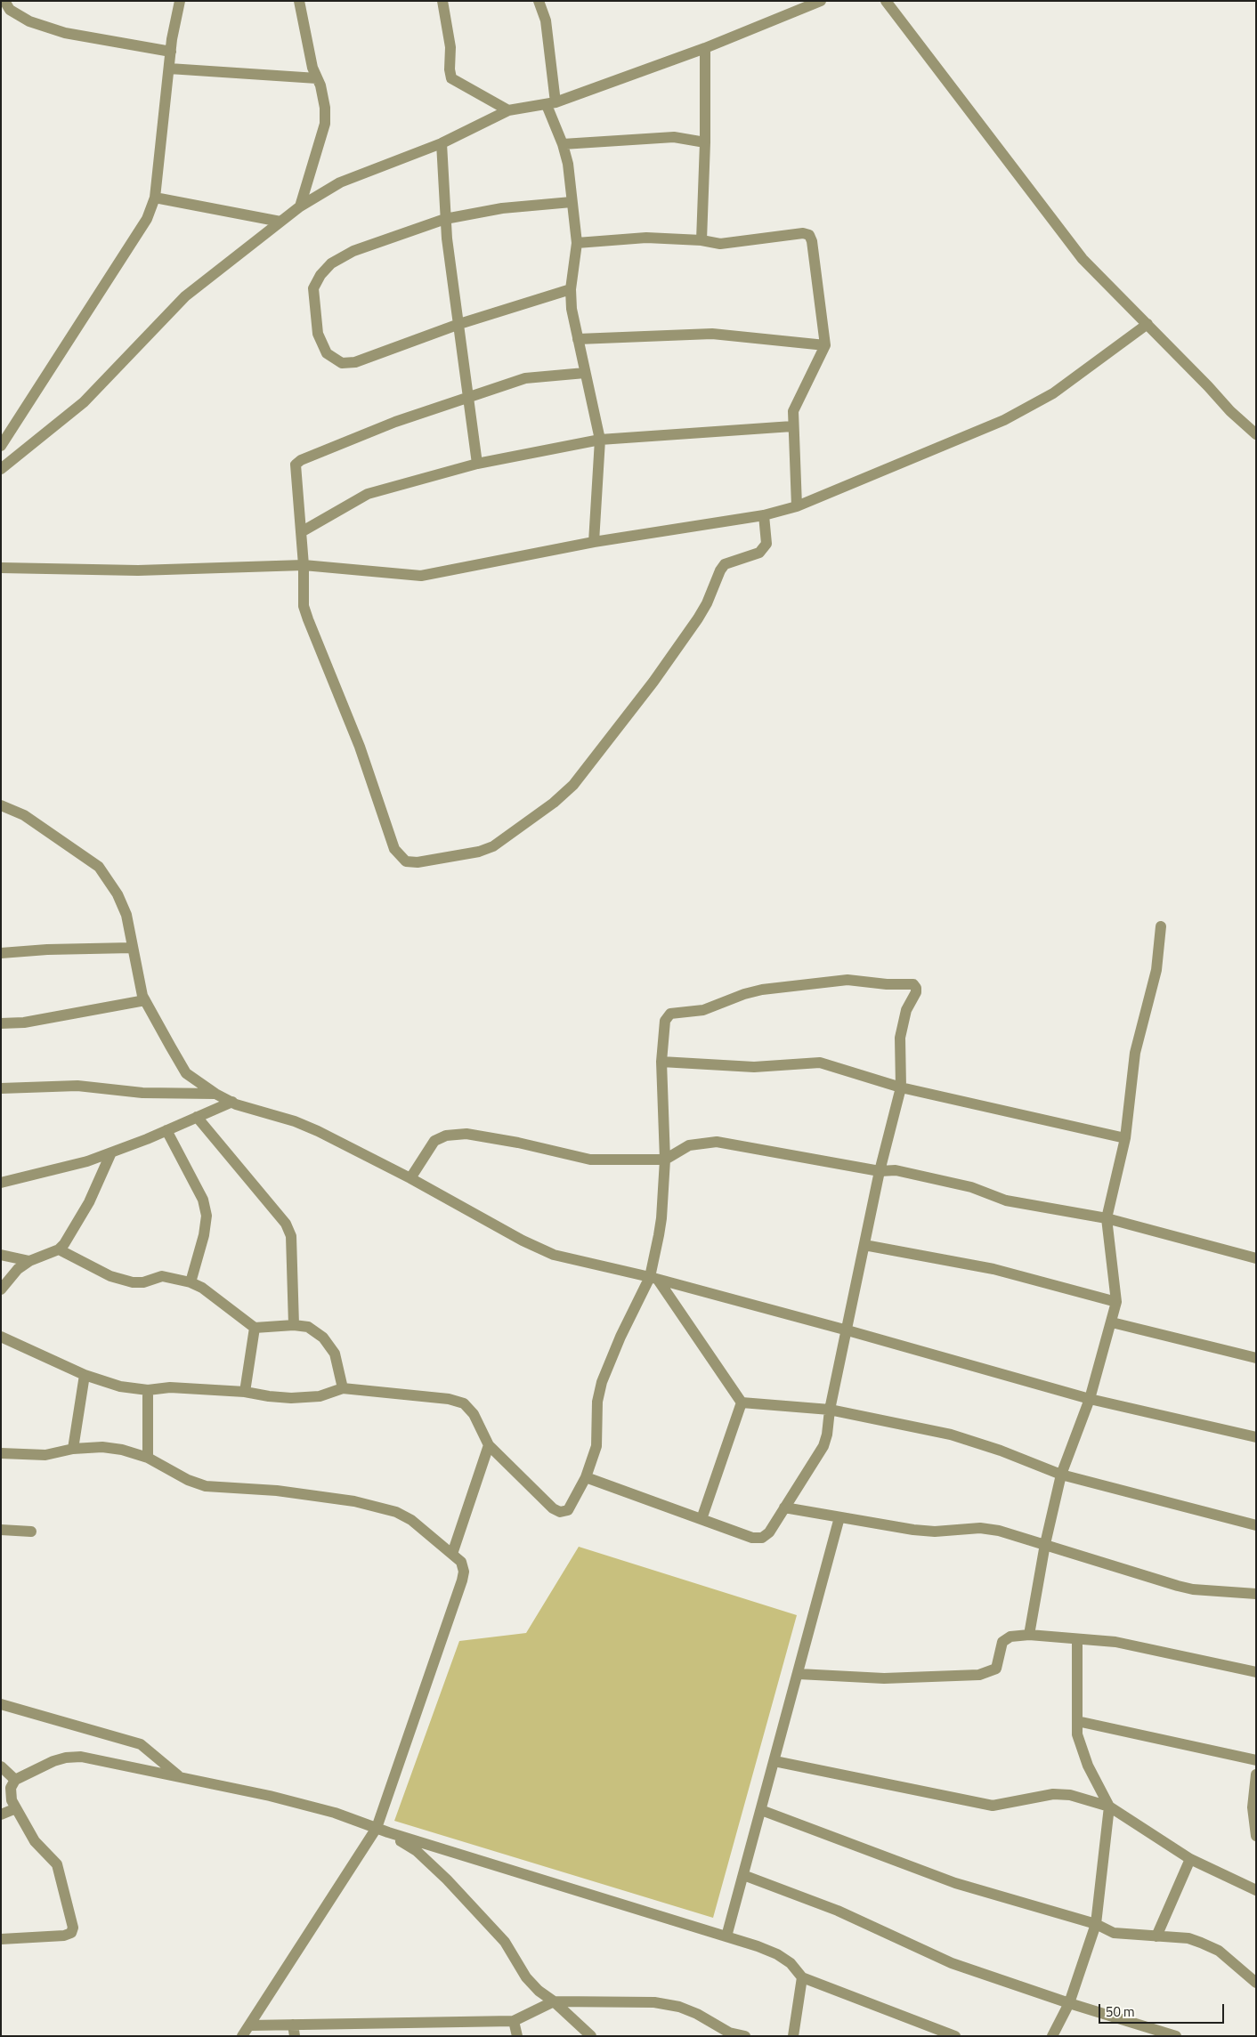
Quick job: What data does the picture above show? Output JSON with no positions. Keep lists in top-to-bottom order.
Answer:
{
  "scale_bar": "50 m"
}
